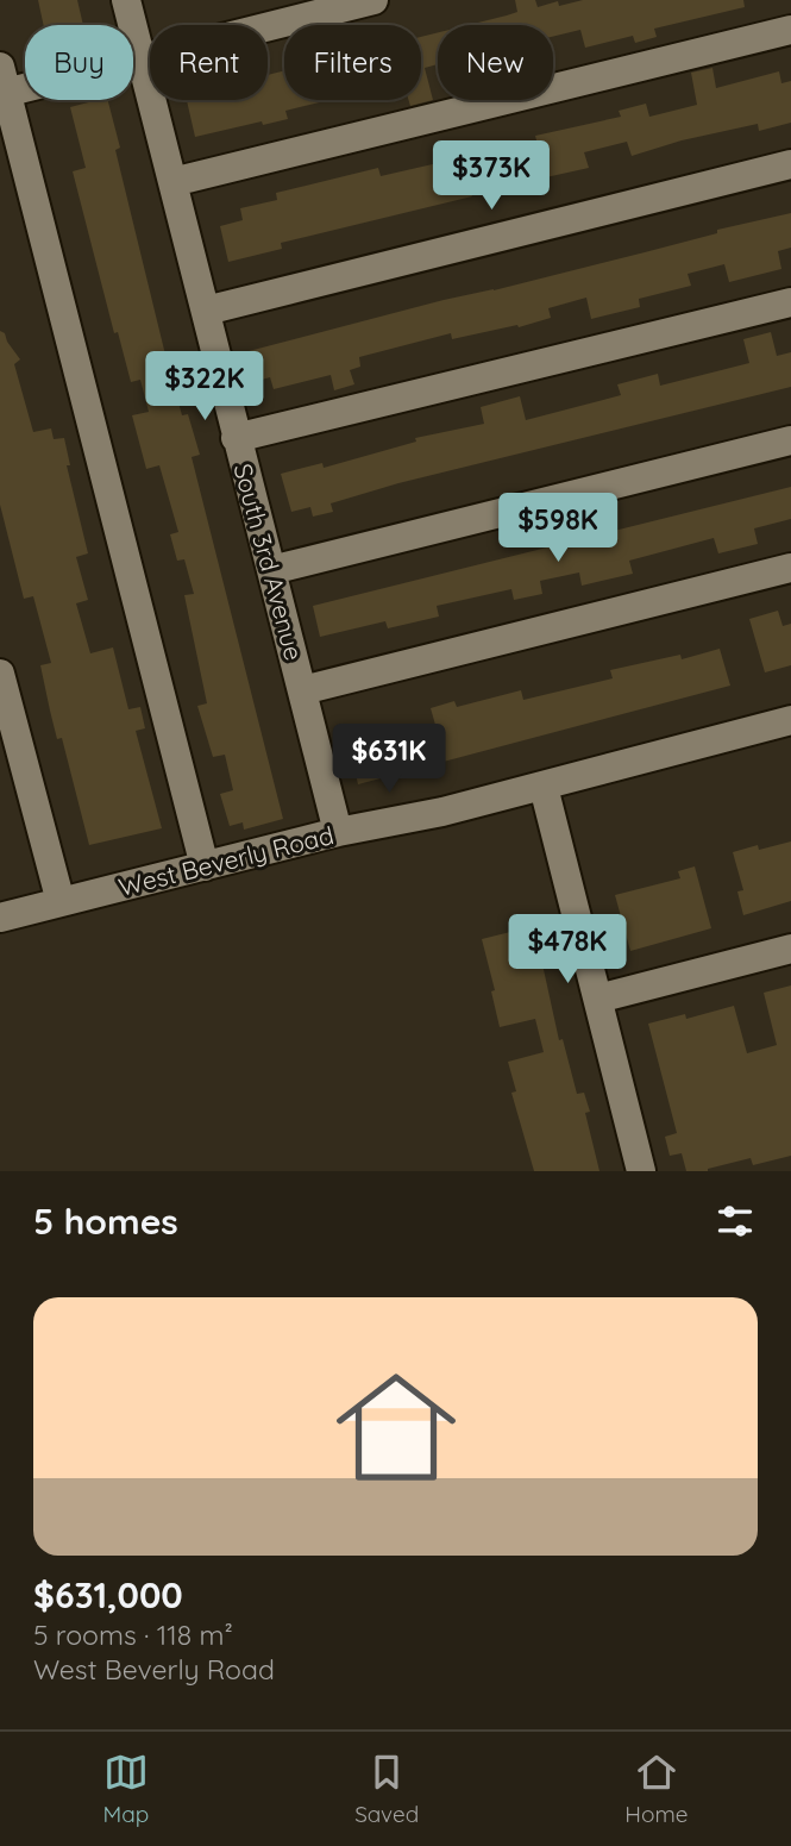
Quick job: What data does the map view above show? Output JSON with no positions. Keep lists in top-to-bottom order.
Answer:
{
  "streets": {
    "street": ["South 3rd Avenue", "West Beverly Road"]
  },
  "crossings": [
    ["South 3rd Avenue", "West Beverly Road"]
  ],
  "page": {
    "chip": [
      "Buy",
      "Rent",
      "Filters",
      "New"
    ],
    "price": [
      "$373K",
      "$322K",
      "$598K",
      "$631K",
      "$478K"
    ],
    "heading": "5 homes",
    "list": [
      {
        "name": "$631,000",
        "note": "5 rooms · 118 m² · West Beverly Road"
      }
    ],
    "tabs": ["Map", "Saved", "Home"]
  }
}
